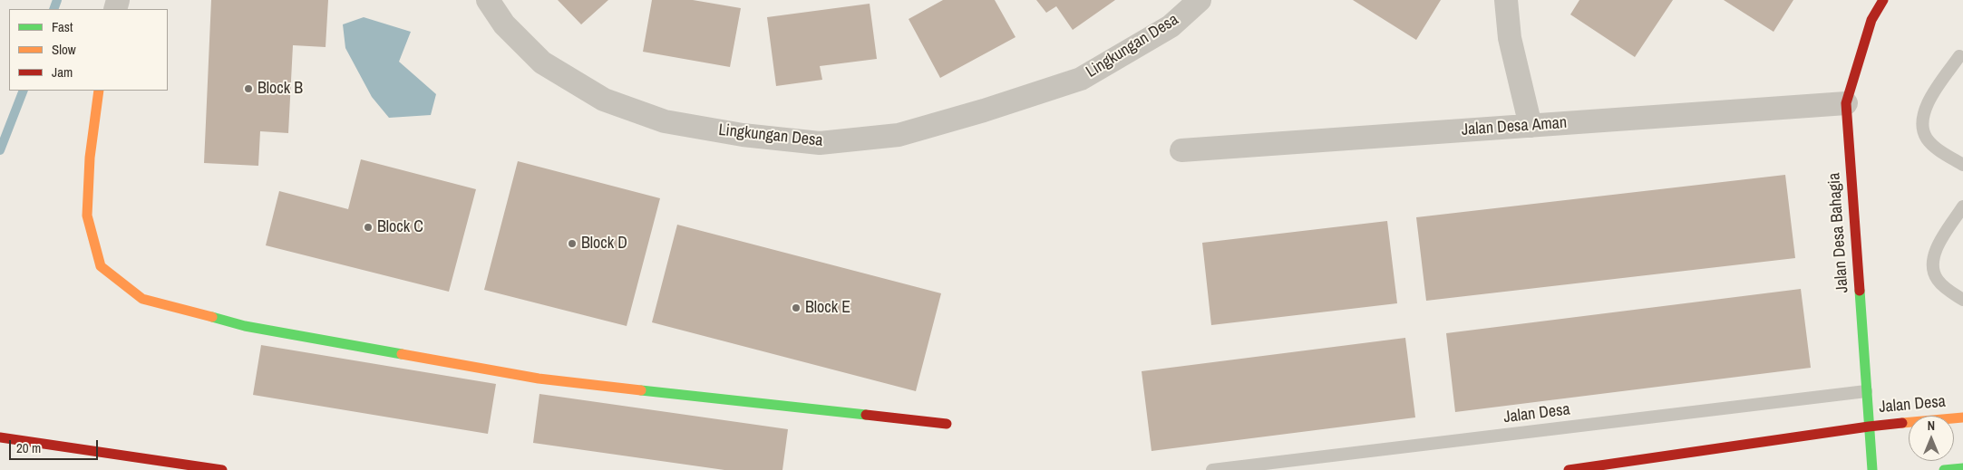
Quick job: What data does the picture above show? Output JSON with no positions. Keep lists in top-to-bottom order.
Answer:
{
  "streets": {
    "street": [
      "Lingkungan Desa",
      "Jalan Desa Aman",
      "Jalan Desa Bahagia",
      "Jalan Desa"
    ]
  },
  "crossings": [
    ["Jalan Desa Aman", "Jalan Desa Bahagia"],
    ["Jalan Desa Bahagia", "Jalan Desa"]
  ],
  "places": [
    "Block B",
    "Block C",
    "Block D",
    "Block E"
  ],
  "legend": ["Fast", "Slow", "Jam"],
  "scale_bar": "20 m",
  "north": "top"
}
